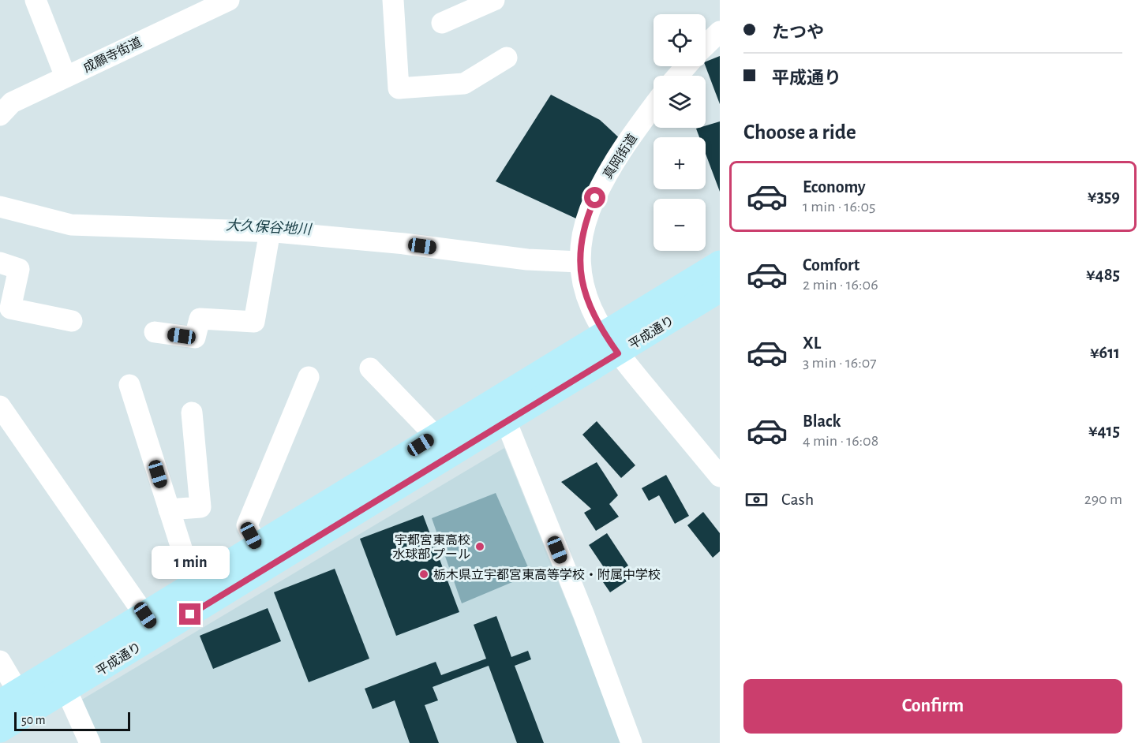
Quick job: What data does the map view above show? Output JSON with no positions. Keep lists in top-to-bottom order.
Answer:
{
  "streets": {
    "main road": ["平成通り"],
    "street": ["成願寺街道", "真岡街道"]
  },
  "crossings": [
    ["真岡街道", "平成通り"]
  ],
  "water": ["大久保谷地川"],
  "places": ["宇都宮東高校 水球部 プール", "栃木県立宇都宮東高等学校・附属中学校"],
  "scale_bar": "50 m",
  "page": {
    "banner": ["たつや", "平成通り"],
    "map_buttons": ["+", "−"],
    "heading": "Choose a ride",
    "list": [
      {
        "name": "Economy",
        "note": "1 min · 16:05",
        "value": "¥359"
      },
      {
        "name": "Comfort",
        "note": "2 min · 16:06",
        "value": "¥485"
      },
      {
        "name": "XL",
        "note": "3 min · 16:07",
        "value": "¥611"
      },
      {
        "name": "Black",
        "note": "4 min · 16:08",
        "value": "¥415"
      }
    ],
    "pay": ["Cash", "290 m"],
    "bubble": "1 min",
    "buttons": "Confirm",
    "scale": "50 m"
  }
}
